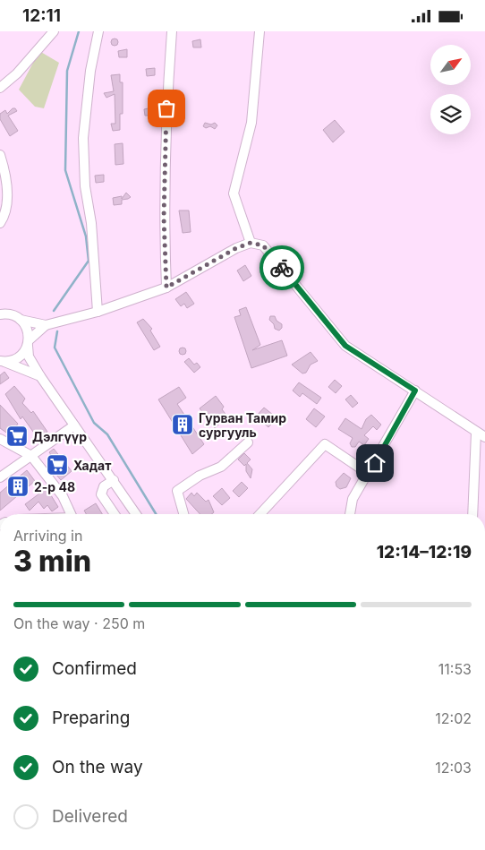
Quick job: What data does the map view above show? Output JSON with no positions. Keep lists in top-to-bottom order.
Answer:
{
  "places": {
    "building": ["Гурван Тамир сургууль", "2-р 48"],
    "supermarket": ["Дэлгүүр", "Хадат"]
  },
  "north": "top right",
  "page": {
    "status": "12:11",
    "heading": ["3 min", "Arriving in", "12:14–12:19"],
    "bar": "On the way · 250 m",
    "list": [
      ["Confirmed", "11:53"],
      ["Preparing", "12:02"],
      ["On the way", "12:03"],
      "Delivered"
    ]
  }
}
